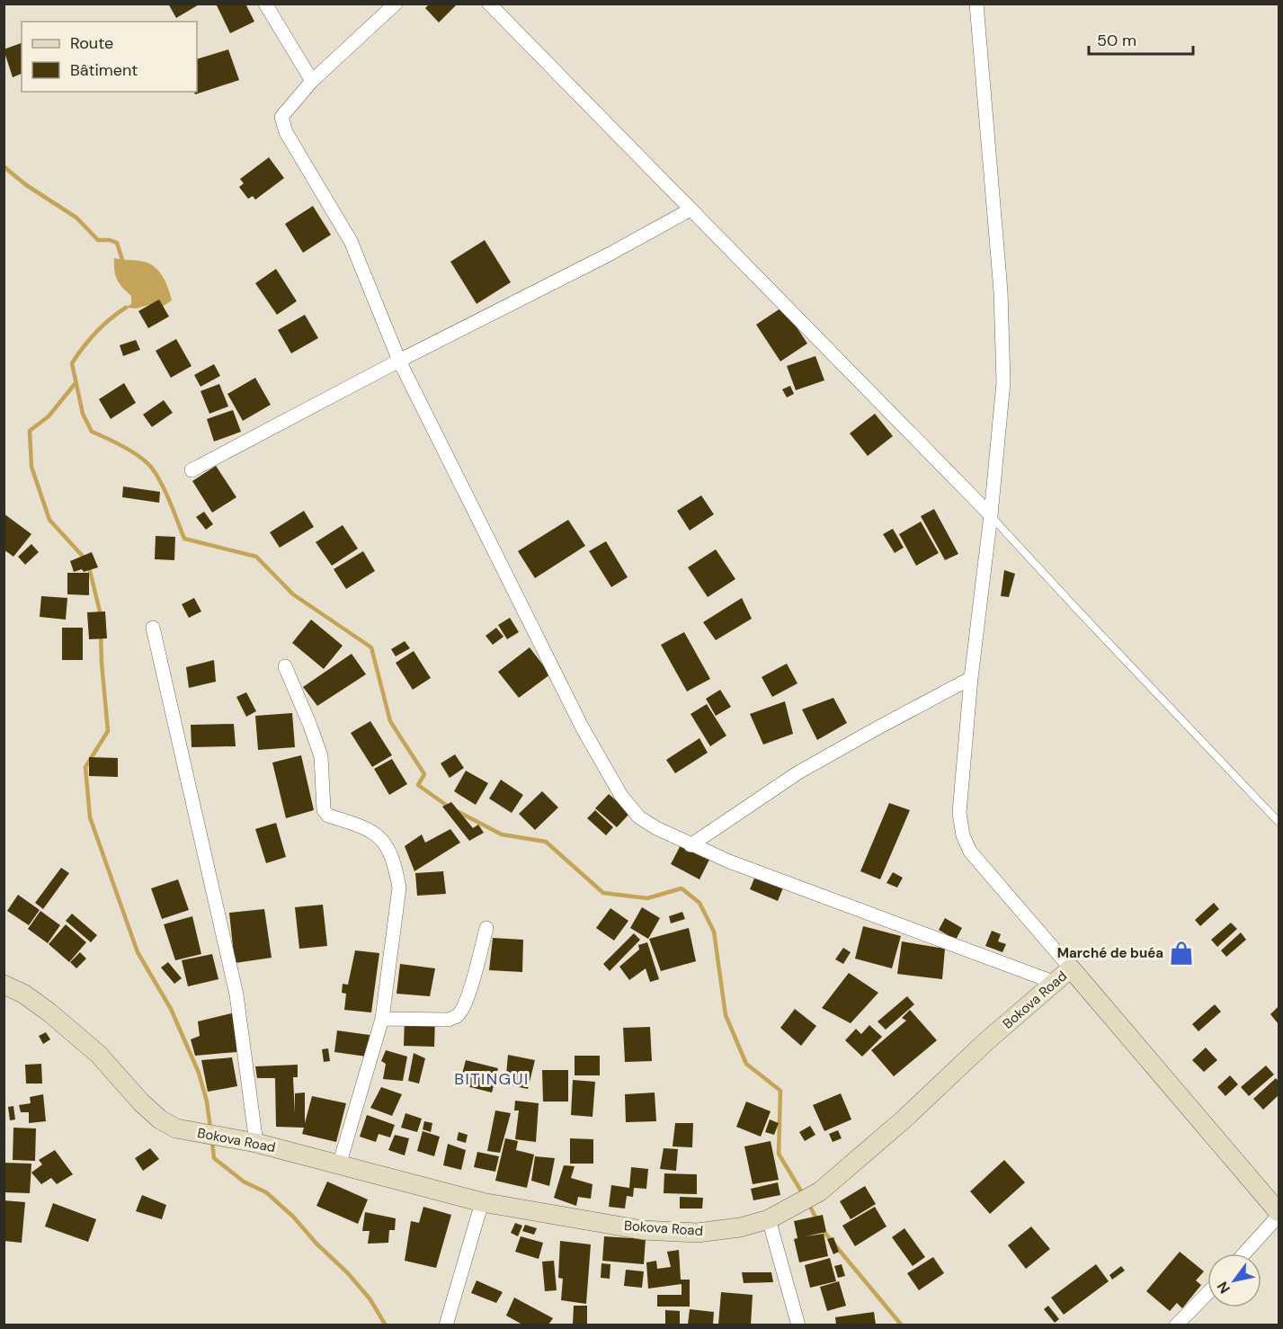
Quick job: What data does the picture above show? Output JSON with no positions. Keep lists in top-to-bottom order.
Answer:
{
  "streets": {
    "street": ["Bokova Road"]
  },
  "districts": ["BITINGUI"],
  "places": {
    "shop": ["Marché de buéa"]
  },
  "legend": ["Route", "Bâtiment"],
  "scale_bar": "50 m",
  "north": "bottom left"
}
